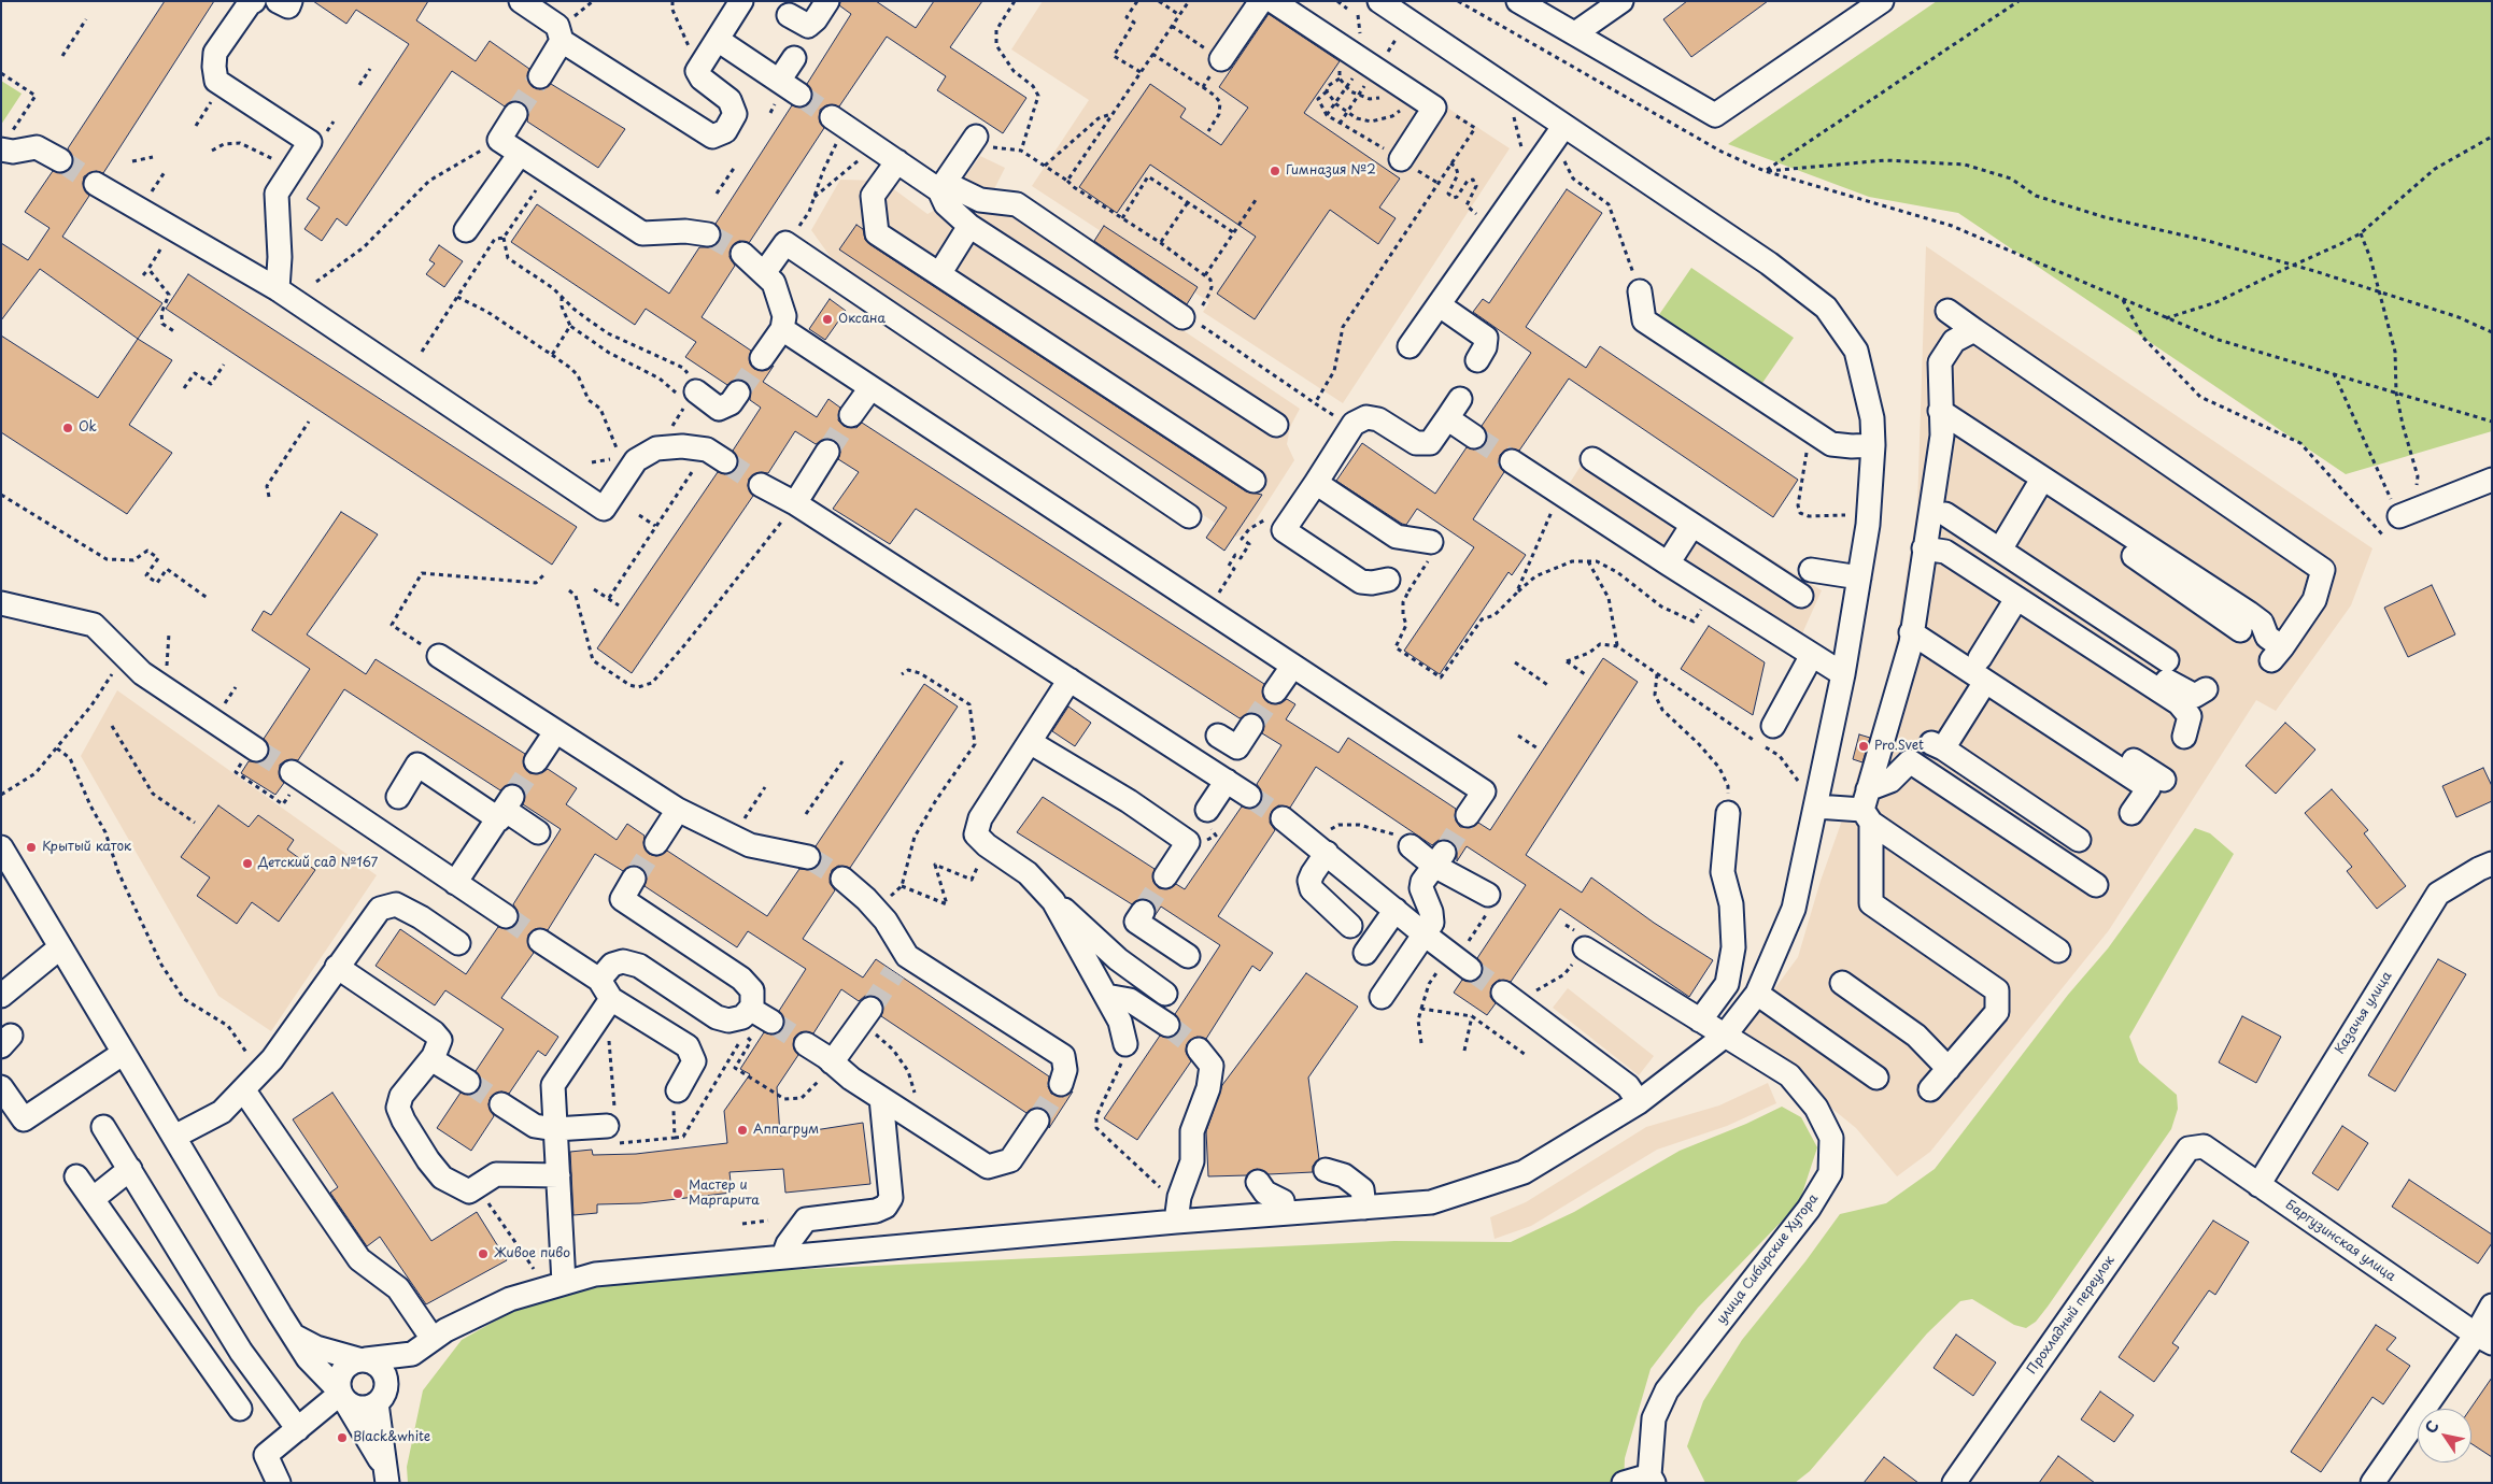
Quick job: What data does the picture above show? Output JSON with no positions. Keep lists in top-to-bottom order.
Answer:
{
  "streets": {
    "street": [
      "Казачья улица",
      "Баргузинская улица",
      "улица Сибирские Хутора",
      "Прохладный переулок"
    ]
  },
  "crossings": [
    ["Казачья улица", "Баргузинская улица"],
    ["Баргузинская улица", "Прохладный переулок"]
  ],
  "places": [
    "Гимназия №2",
    "Оксана",
    "Ok",
    "Pro.Svet",
    "Крытый каток",
    "Детский сад №167",
    "Аппагрум",
    "Мастер и Маргарита",
    "Живое пиво",
    "Black&white"
  ],
  "north": "top left"
}
